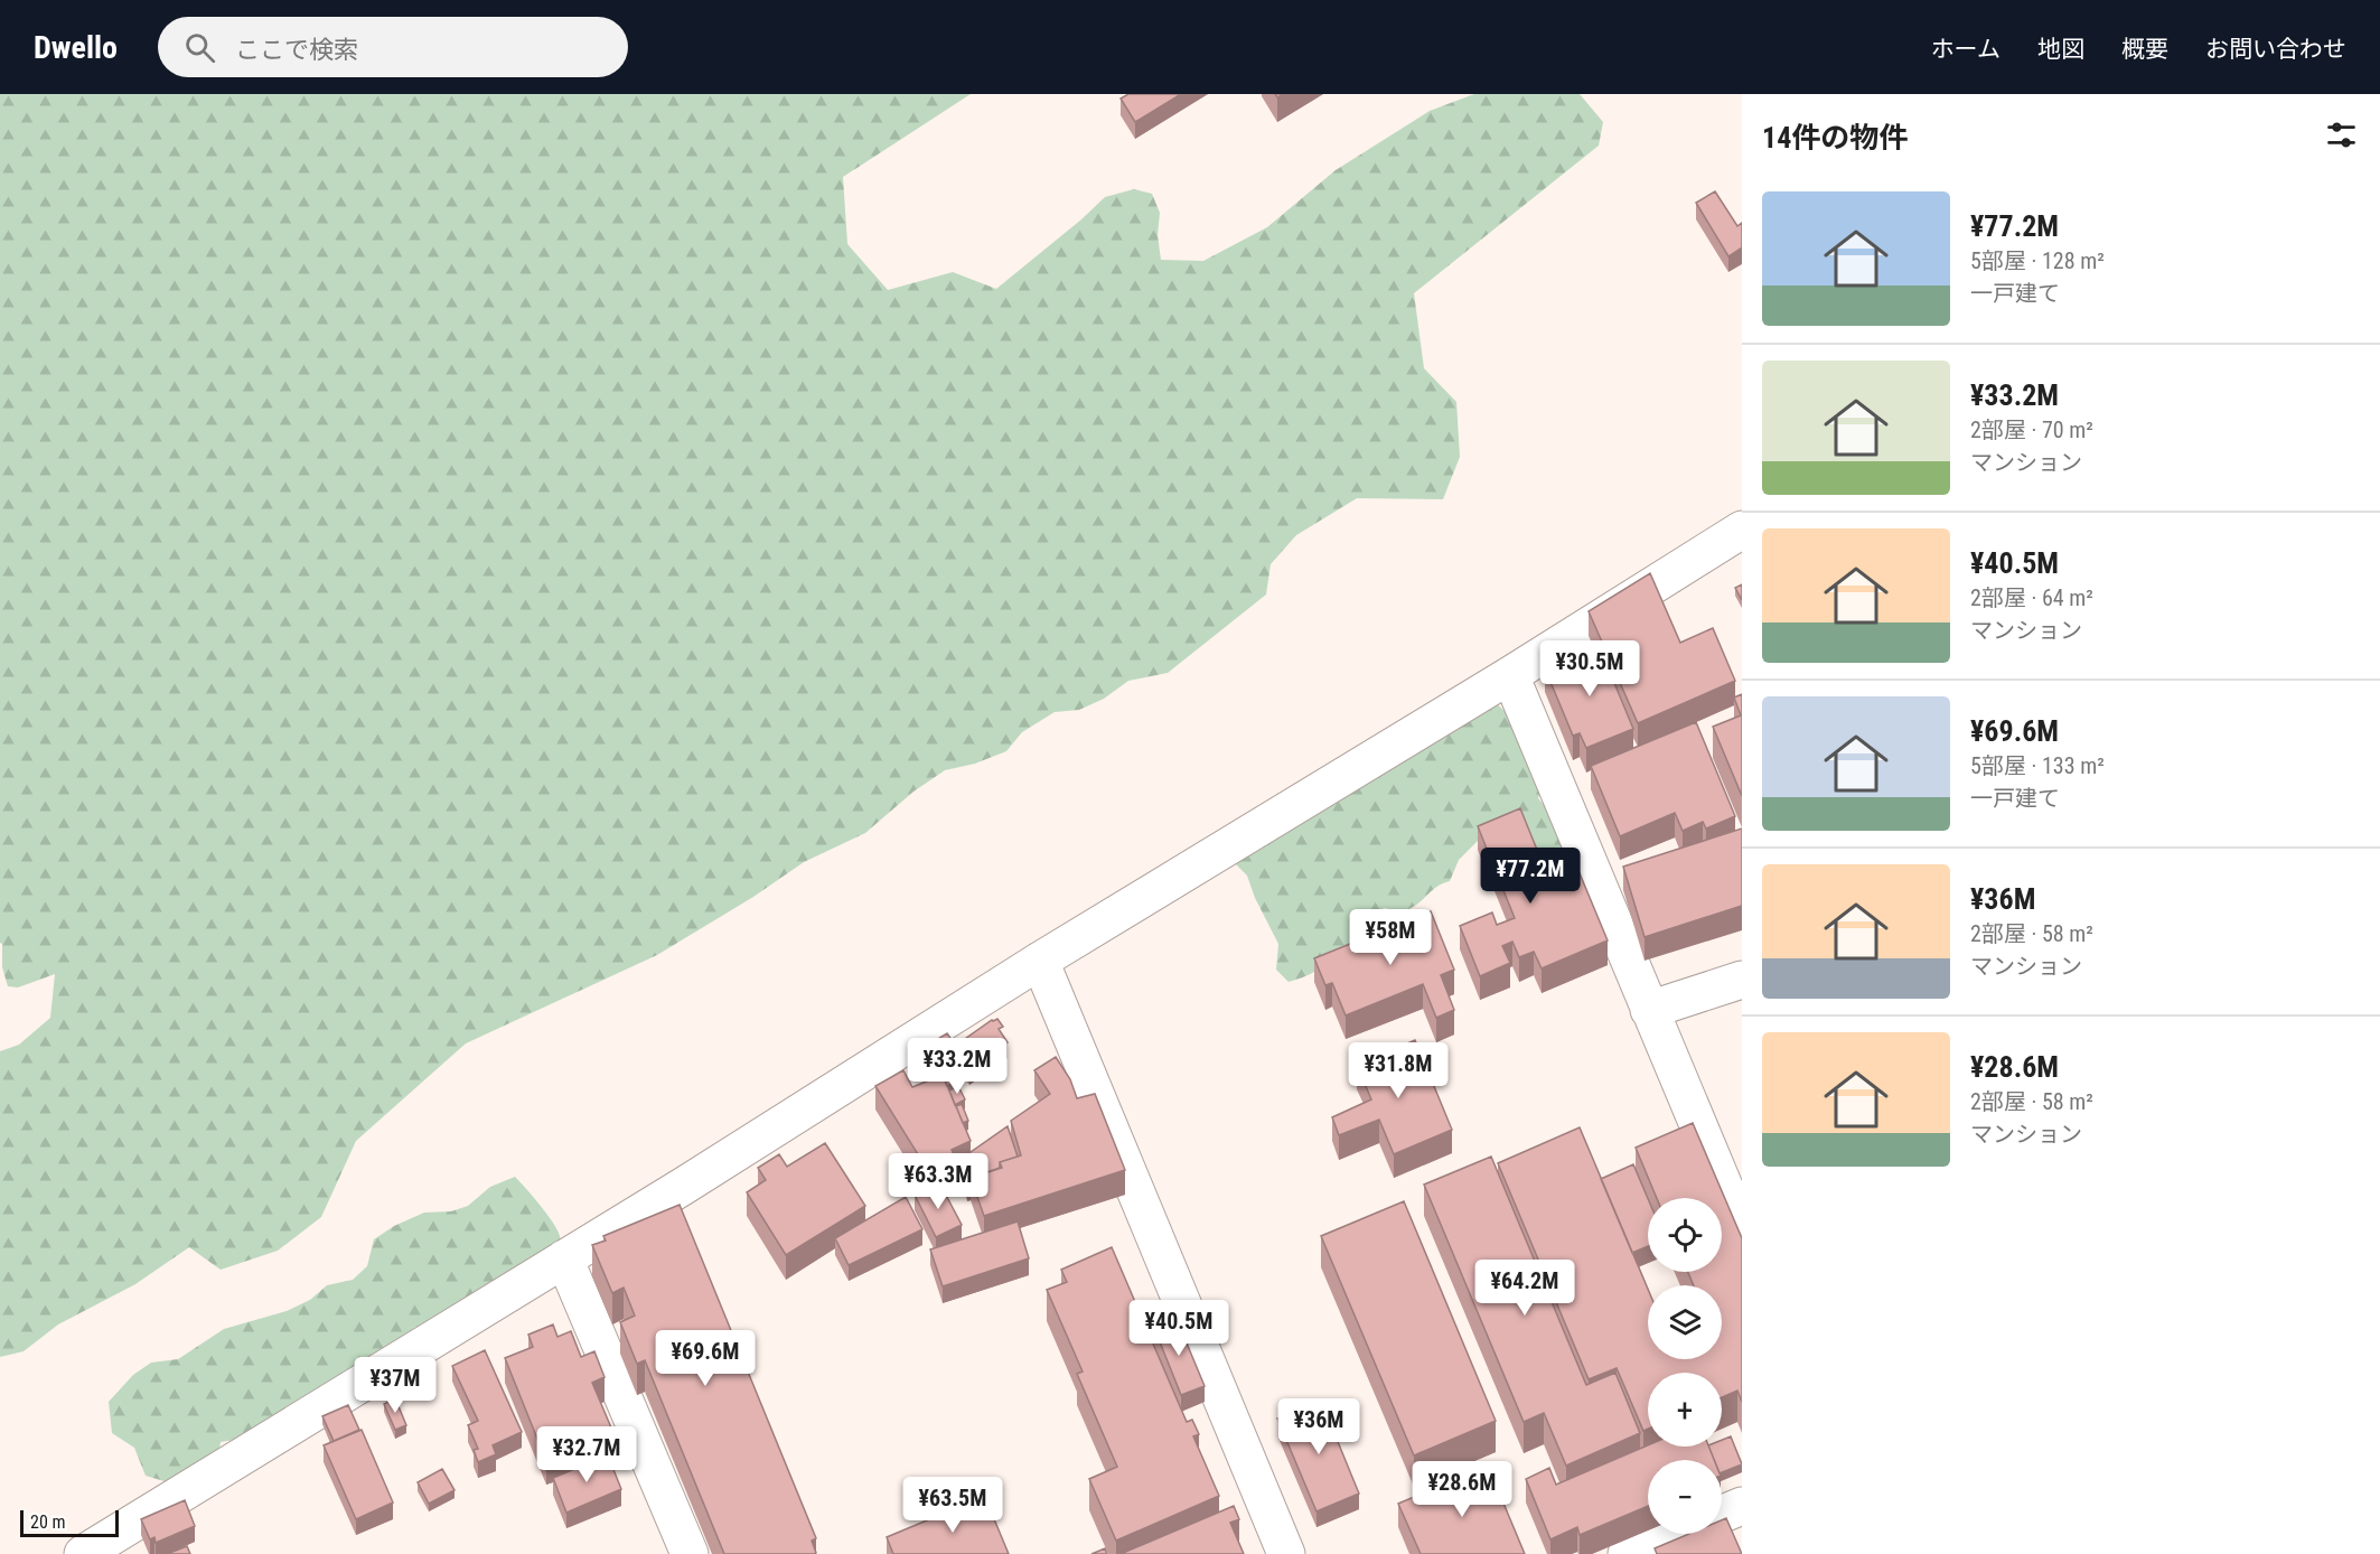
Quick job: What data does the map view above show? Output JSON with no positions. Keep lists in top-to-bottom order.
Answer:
{
  "scale_bar": "20 m",
  "page": {
    "header": "Dwello",
    "search": "ここで検索",
    "nav": [
      "ホーム",
      "地図",
      "概要",
      "お問い合わせ"
    ],
    "heading": "14件の物件",
    "list": [
      {
        "name": "¥77.2M",
        "note": "5部屋 · 128 m² · 一戸建て"
      },
      {
        "name": "¥33.2M",
        "note": "2部屋 · 70 m² · マンション"
      },
      {
        "name": "¥40.5M",
        "note": "2部屋 · 64 m² · マンション"
      },
      {
        "name": "¥69.6M",
        "note": "5部屋 · 133 m² · 一戸建て"
      },
      {
        "name": "¥36M",
        "note": "2部屋 · 58 m² · マンション"
      },
      {
        "name": "¥28.6M",
        "note": "2部屋 · 58 m² · マンション"
      }
    ],
    "price": [
      "¥30.5M",
      "¥77.2M",
      "¥58M",
      "¥33.2M",
      "¥31.8M",
      "¥63.3M",
      "¥64.2M",
      "¥40.5M",
      "¥69.6M",
      "¥37M",
      "¥36M",
      "¥32.7M",
      "¥28.6M",
      "¥63.5M"
    ],
    "map_buttons": ["+", "−"],
    "scale": "20 m"
  }
}
